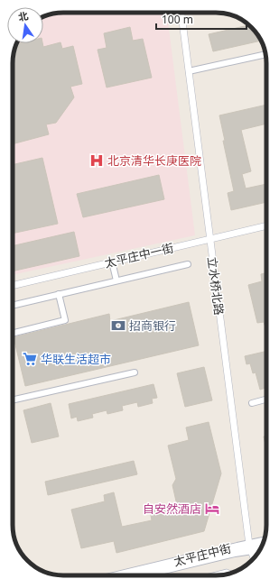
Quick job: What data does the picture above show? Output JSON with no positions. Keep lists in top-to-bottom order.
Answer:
{
  "streets": {
    "main road": ["太平庄中街"],
    "street": ["太平庄中一街", "立水桥北路"]
  },
  "crossings": [
    ["太平庄中一街", "立水桥北路"],
    ["立水桥北路", "太平庄中街"]
  ],
  "places": {
    "hospital": ["北京清华长庚医院"],
    "bank": ["招商银行"],
    "supermarket": ["华联生活超市"],
    "hotel": ["自安然酒店"]
  },
  "scale_bar": "100 m",
  "north": "top"
}
